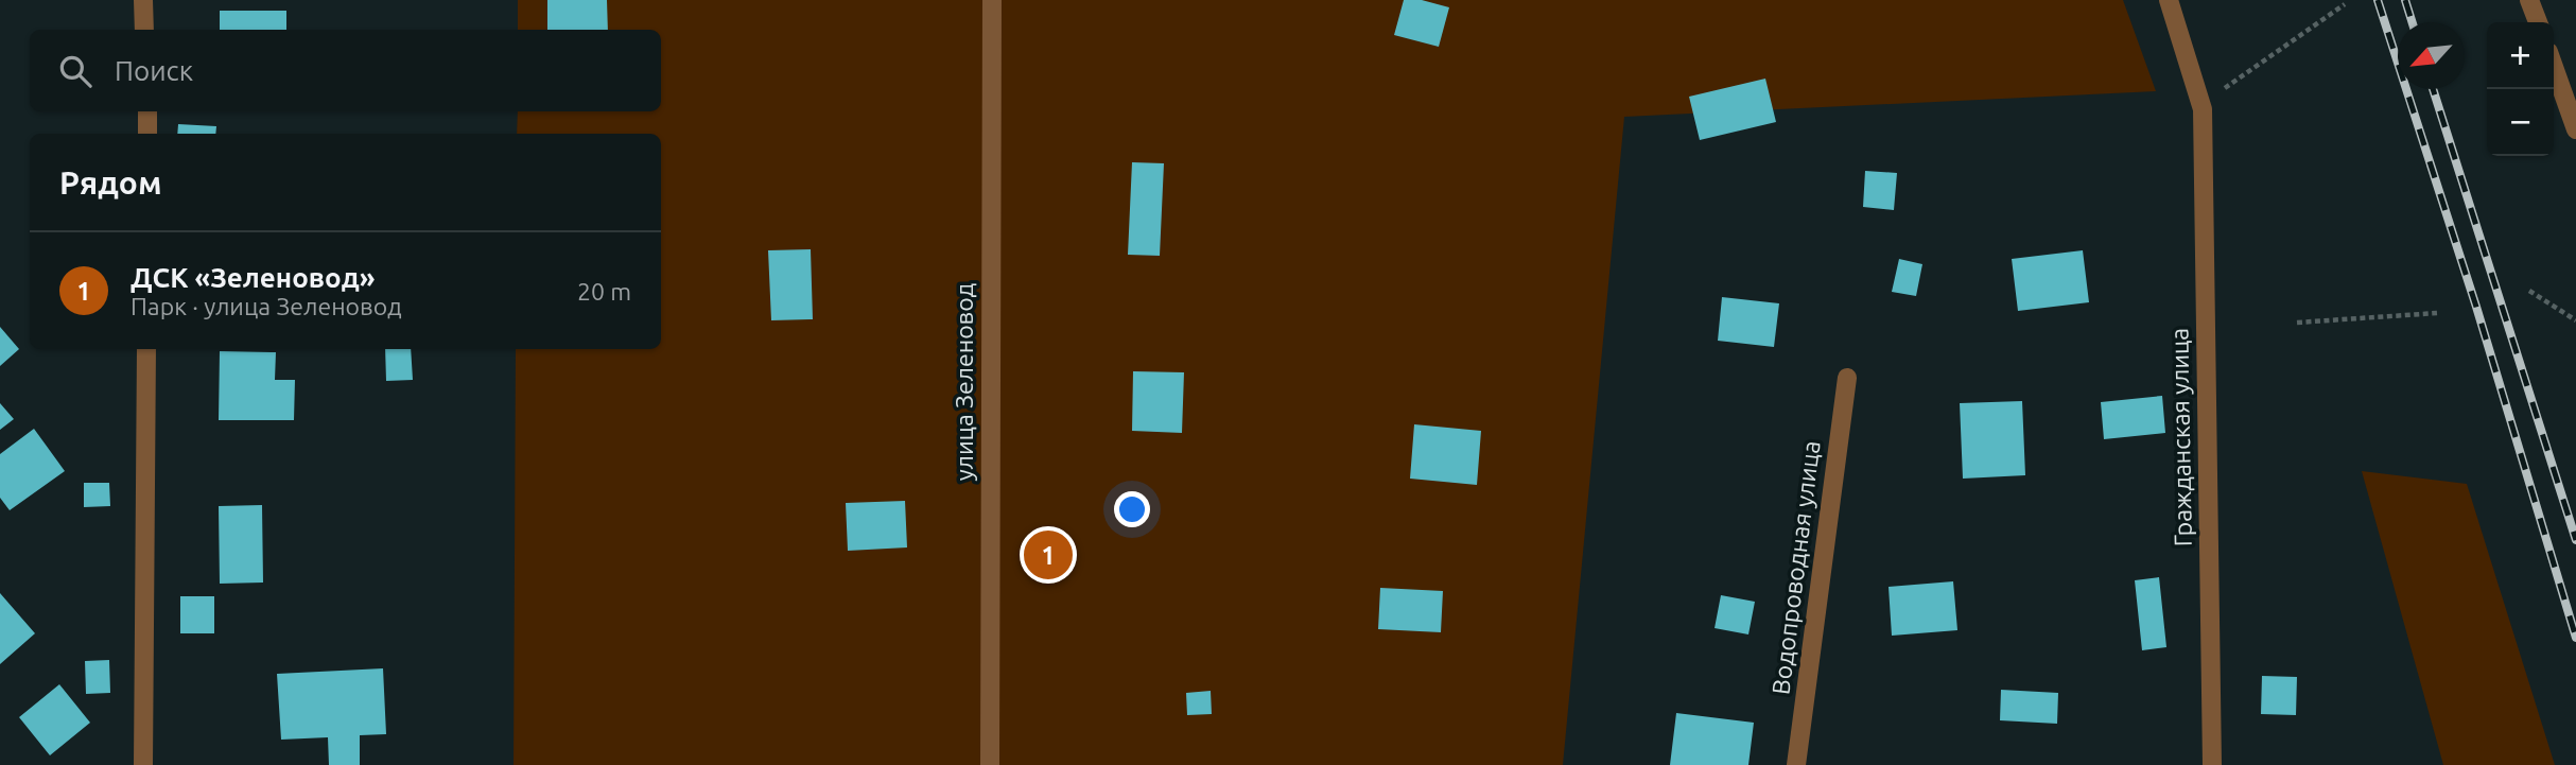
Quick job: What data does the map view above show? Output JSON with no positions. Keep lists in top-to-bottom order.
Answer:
{
  "streets": {
    "street": ["улица Зеленовод", "Гражданская улица", "Водопроводная улица"]
  },
  "north": "bottom left",
  "page": {
    "map_buttons": ["+", "−"],
    "search": "Поиск",
    "heading": "Рядом",
    "list": [
      {
        "mark": "1",
        "name": "ДСК «Зеленовод»",
        "note": "Парк · улица Зеленовод",
        "value": "20 m"
      }
    ],
    "pins": "1"
  }
}
